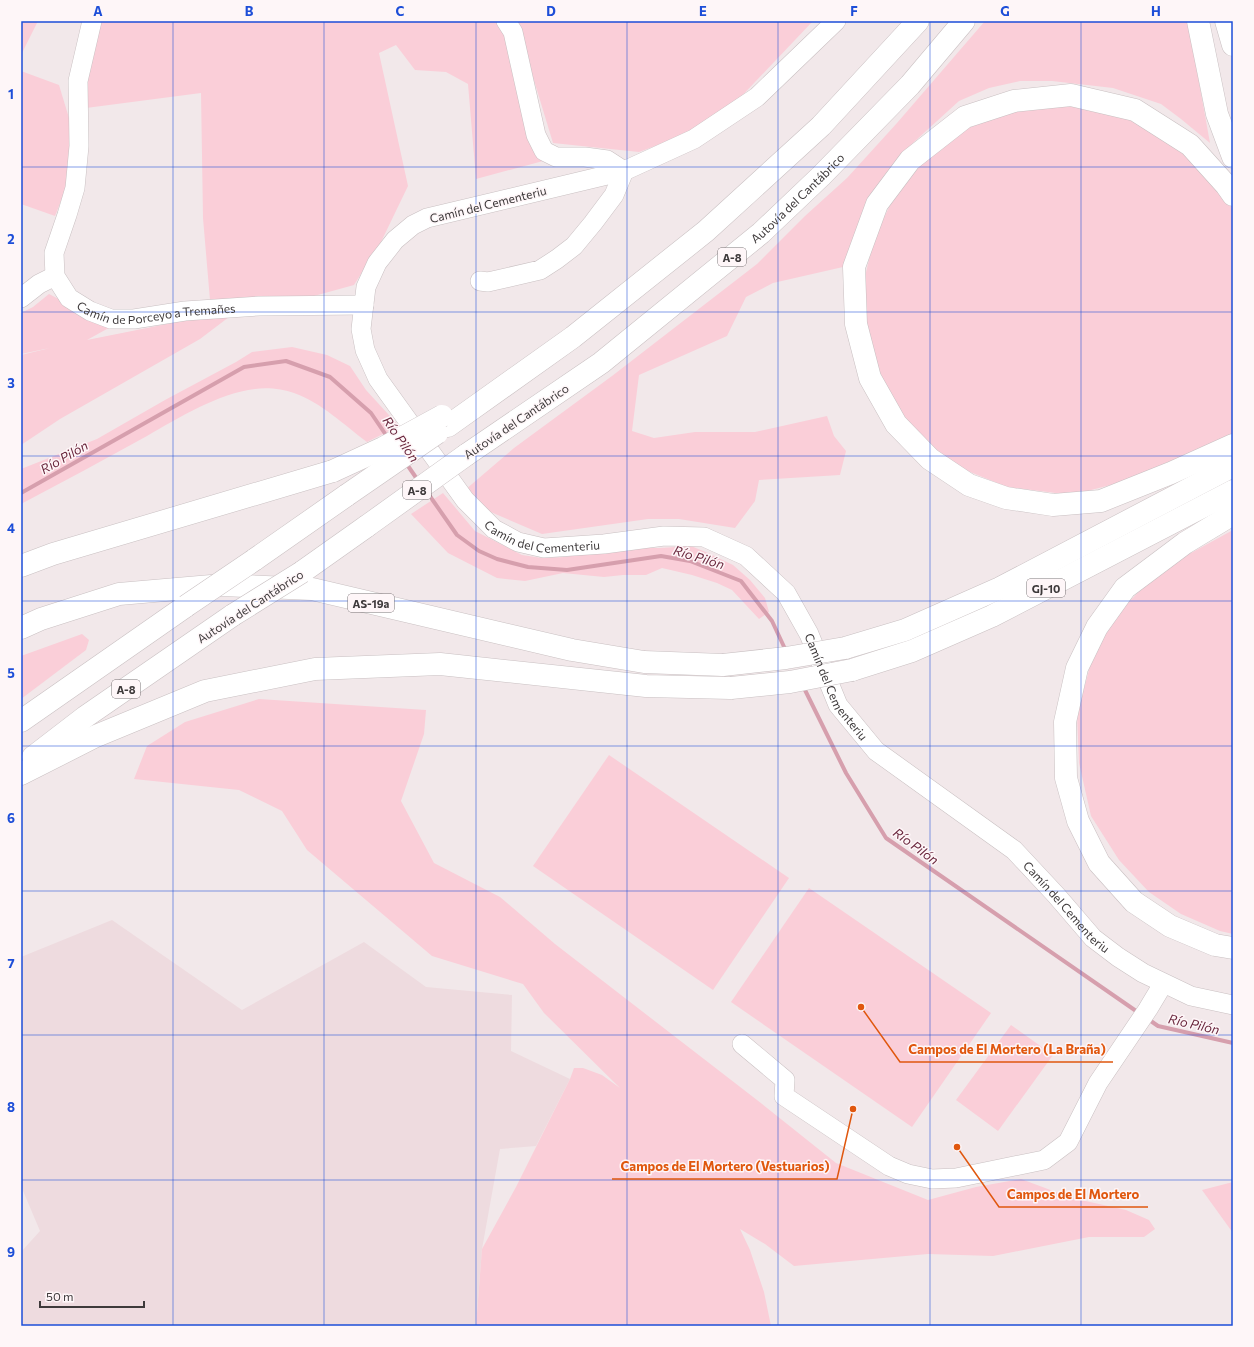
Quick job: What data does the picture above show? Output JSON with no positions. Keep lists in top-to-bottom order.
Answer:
{
  "streets": {
    "highway": [
      "Autovía del Cantábrico",
      "A-8",
      "GJ-10",
      "AS-19a"
    ],
    "street": ["Camín del Cementeriu", "Camín de Porceyo a Tremañes"]
  },
  "crossings": [
    ["Camín del Cementeriu", "Camín de Porceyo a Tremañes"],
    ["GJ-10", "AS-19a"]
  ],
  "water": ["Río Pilón"],
  "places": ["Campos de El Mortero (La Braña)", "Campos de El Mortero (Vestuarios)", "Campos de El Mortero"],
  "scale_bar": "50 m",
  "grid": {
    "columns": [
      "A",
      "B",
      "C",
      "D",
      "E",
      "F",
      "G",
      "H"
    ],
    "rows": [
      "1",
      "2",
      "3",
      "4",
      "5",
      "6",
      "7",
      "8",
      "9"
    ]
  }
}
